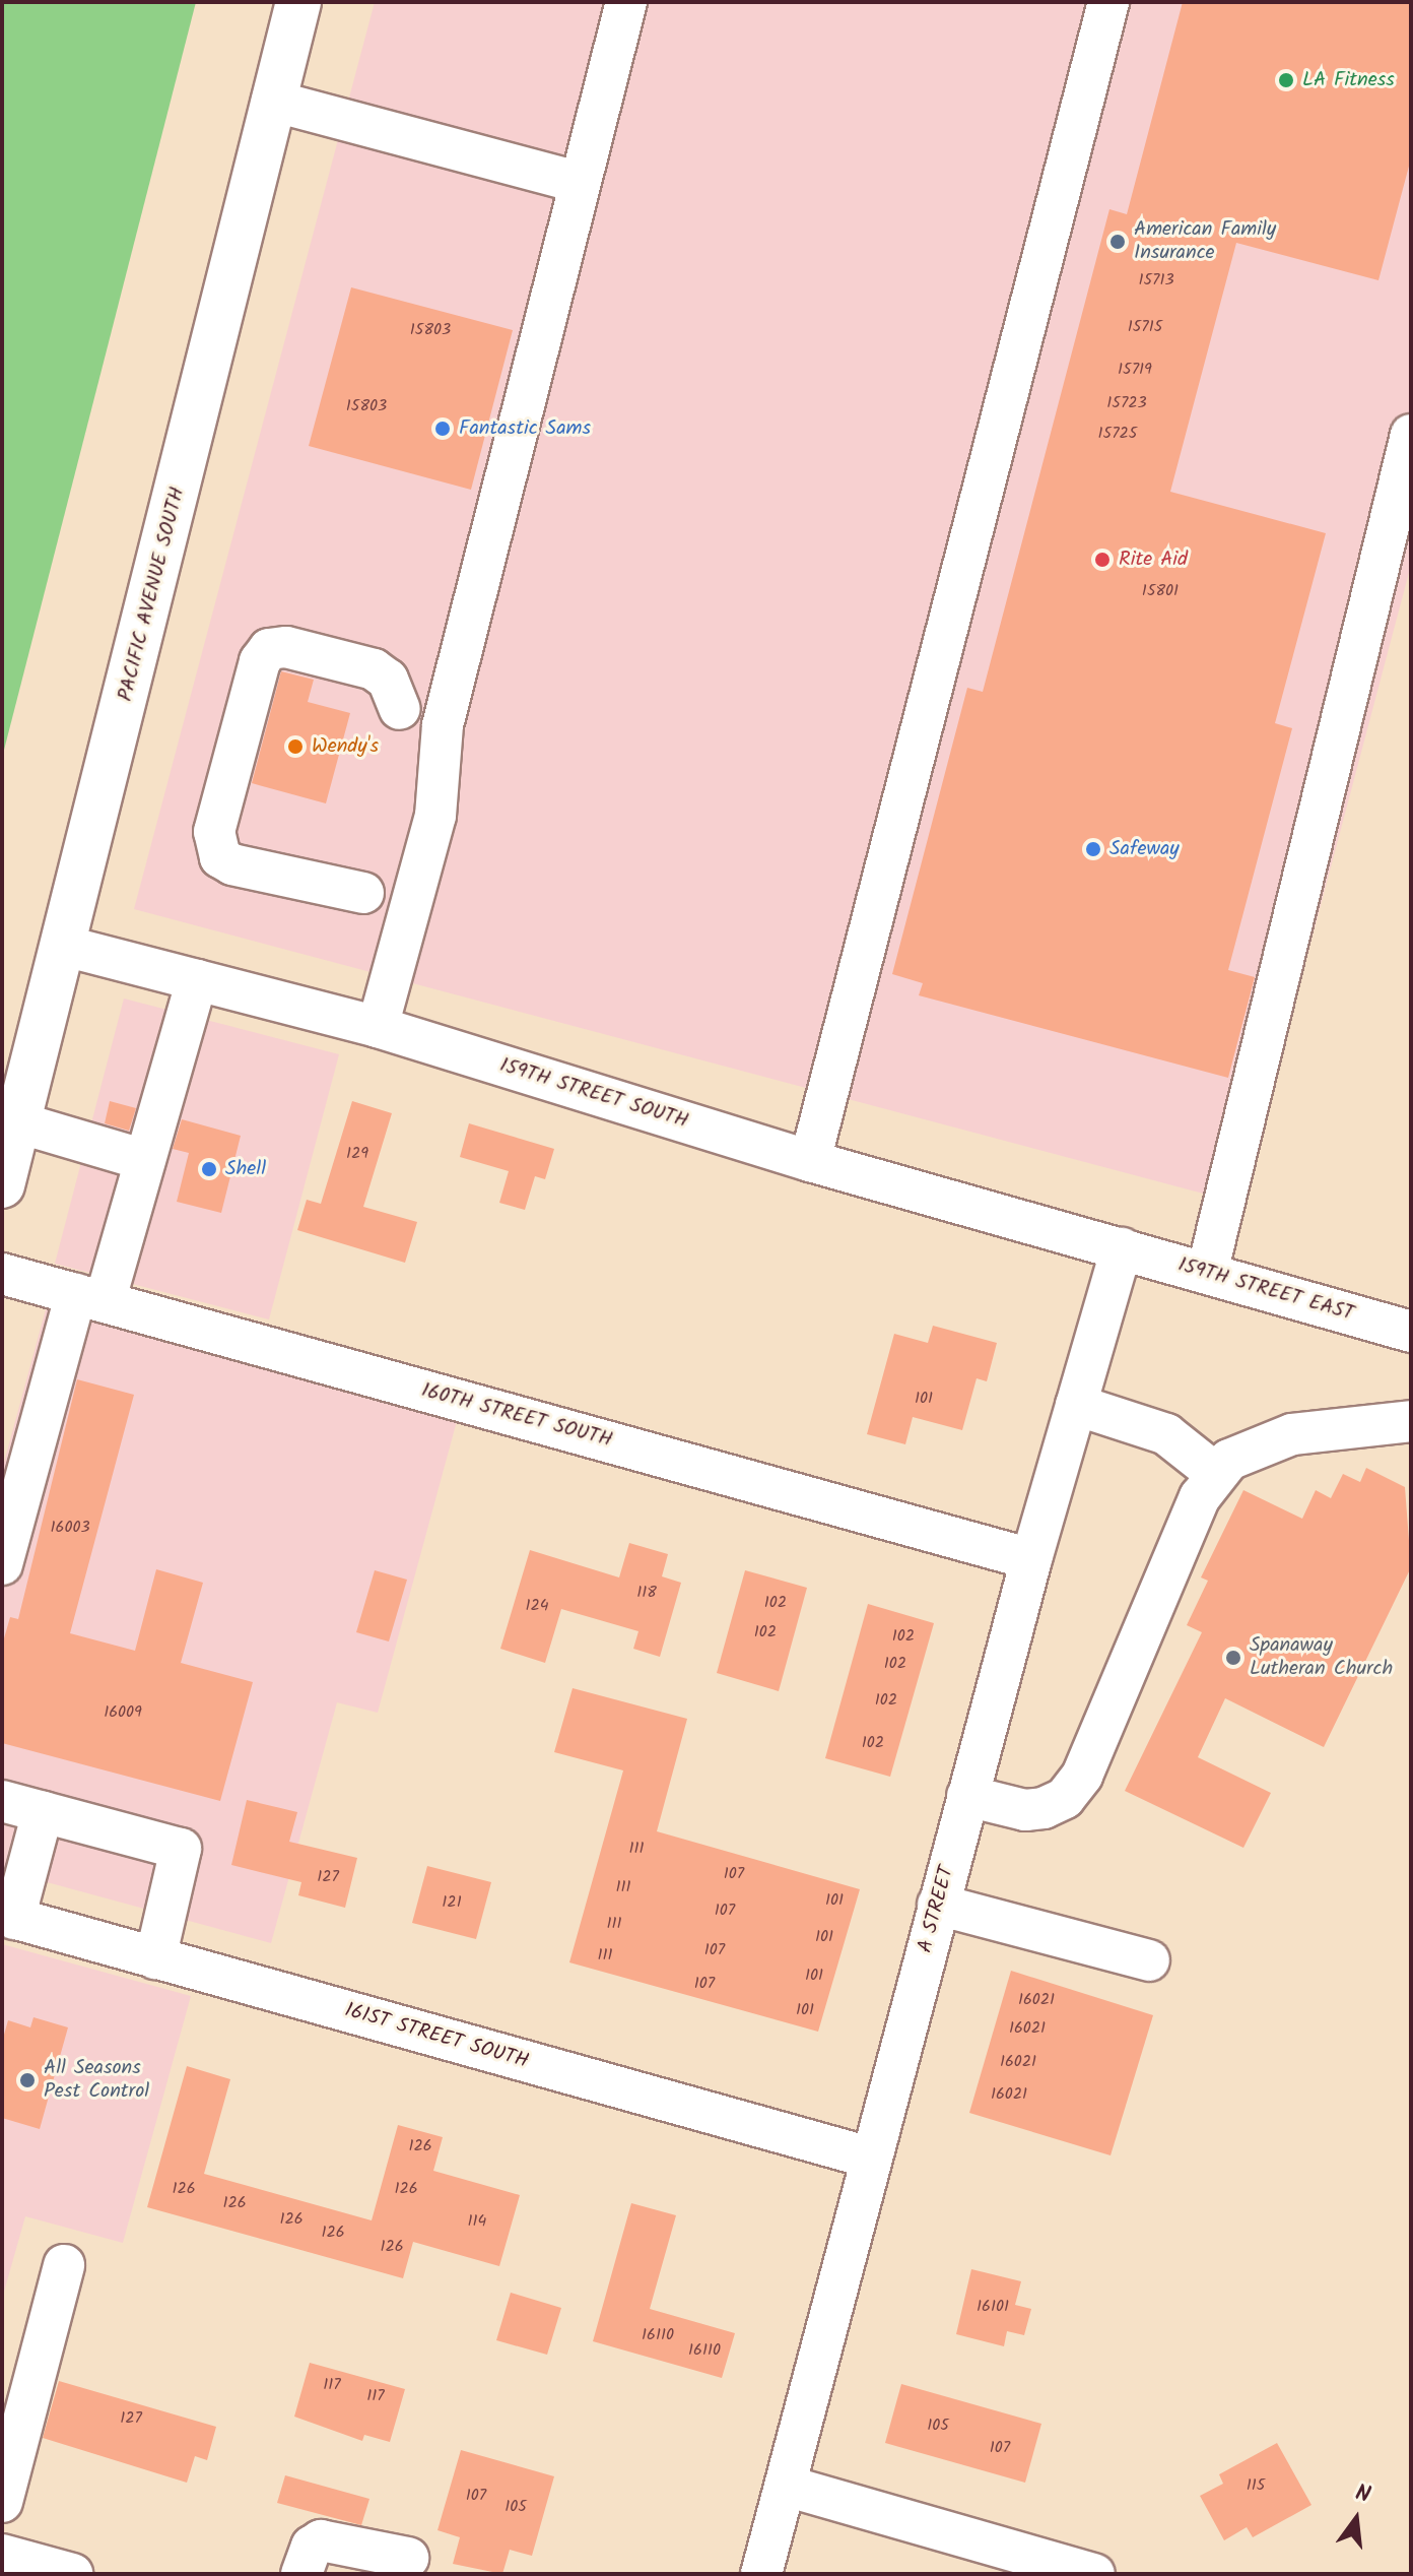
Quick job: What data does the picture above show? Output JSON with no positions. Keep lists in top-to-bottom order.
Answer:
{
  "streets": {
    "main road": ["PACIFIC AVENUE SOUTH"],
    "street": [
      "159TH STREET SOUTH",
      "159TH STREET EAST",
      "160TH STREET SOUTH",
      "A STREET",
      "161ST STREET SOUTH"
    ]
  },
  "crossings": [
    ["PACIFIC AVENUE SOUTH", "159TH STREET SOUTH"],
    ["159TH STREET SOUTH", "159TH STREET EAST"],
    ["159TH STREET SOUTH", "A STREET"],
    ["159TH STREET EAST", "A STREET"],
    ["160TH STREET SOUTH", "A STREET"],
    ["A STREET", "161ST STREET SOUTH"]
  ],
  "places": [
    "LA Fitness",
    "American Family Insurance",
    "Fantastic Sams",
    "Rite Aid",
    "Wendy's",
    "Safeway",
    "Shell",
    "Spanaway Lutheran Church",
    "All Seasons Pest Control"
  ],
  "house_numbers": [
    "15713",
    "15715",
    "15803",
    "15719",
    "15723",
    "15803",
    "15725",
    "15801",
    "129",
    "101",
    "16003",
    "118",
    "102",
    "124",
    "102",
    "102",
    "102",
    "102",
    "16009",
    "102",
    "111",
    "107",
    "127",
    "111",
    "101",
    "121",
    "107",
    "111",
    "101",
    "107",
    "111",
    "101",
    "107",
    "16021",
    "101",
    "16021",
    "16021",
    "16021",
    "126",
    "126",
    "126",
    "126",
    "126",
    "114",
    "126",
    "126",
    "16101",
    "16110",
    "16110",
    "117",
    "117",
    "127",
    "105",
    "107",
    "115",
    "107",
    "105"
  ],
  "north": "top"
}
